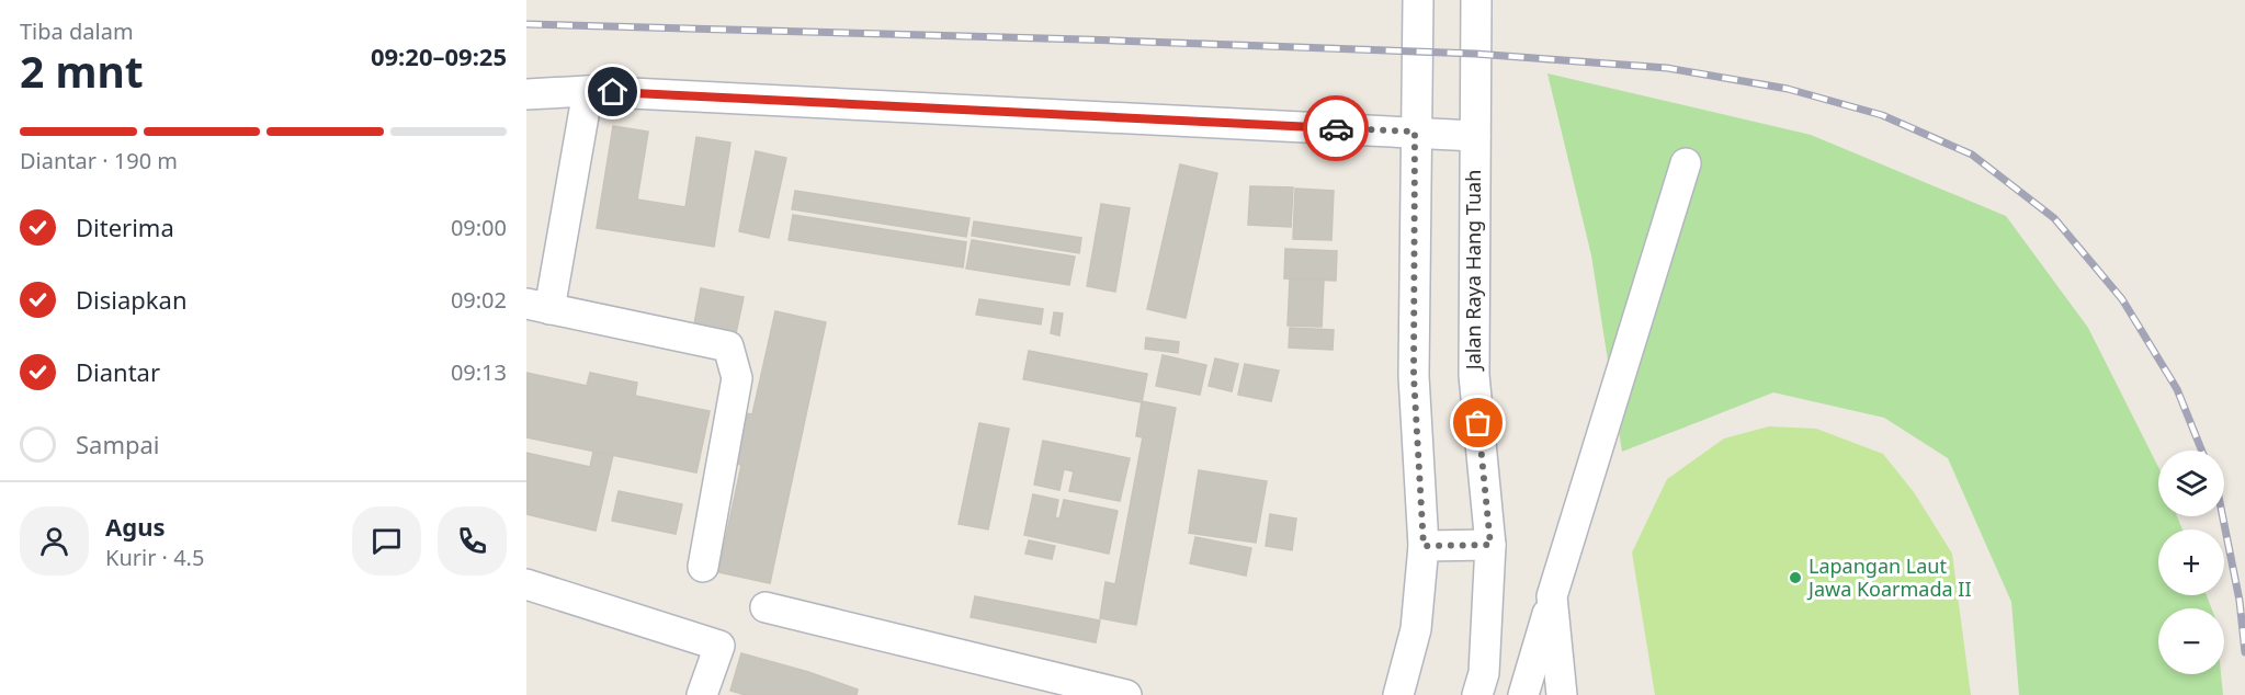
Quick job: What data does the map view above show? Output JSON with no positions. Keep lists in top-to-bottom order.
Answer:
{
  "streets": {
    "street": ["Jalan Raya Hang Tuah"]
  },
  "places": ["Lapangan Laut Jawa Koarmada II"],
  "page": {
    "heading": ["2 mnt", "Tiba dalam", "09:20–09:25"],
    "panel": ["Agus", "Kurir · 4.5"],
    "bar": "Diantar · 190 m",
    "list": [
      ["Diterima", "09:00"],
      ["Disiapkan", "09:02"],
      ["Diantar", "09:13"],
      "Sampai"
    ],
    "map_buttons": ["+", "−"]
  }
}
